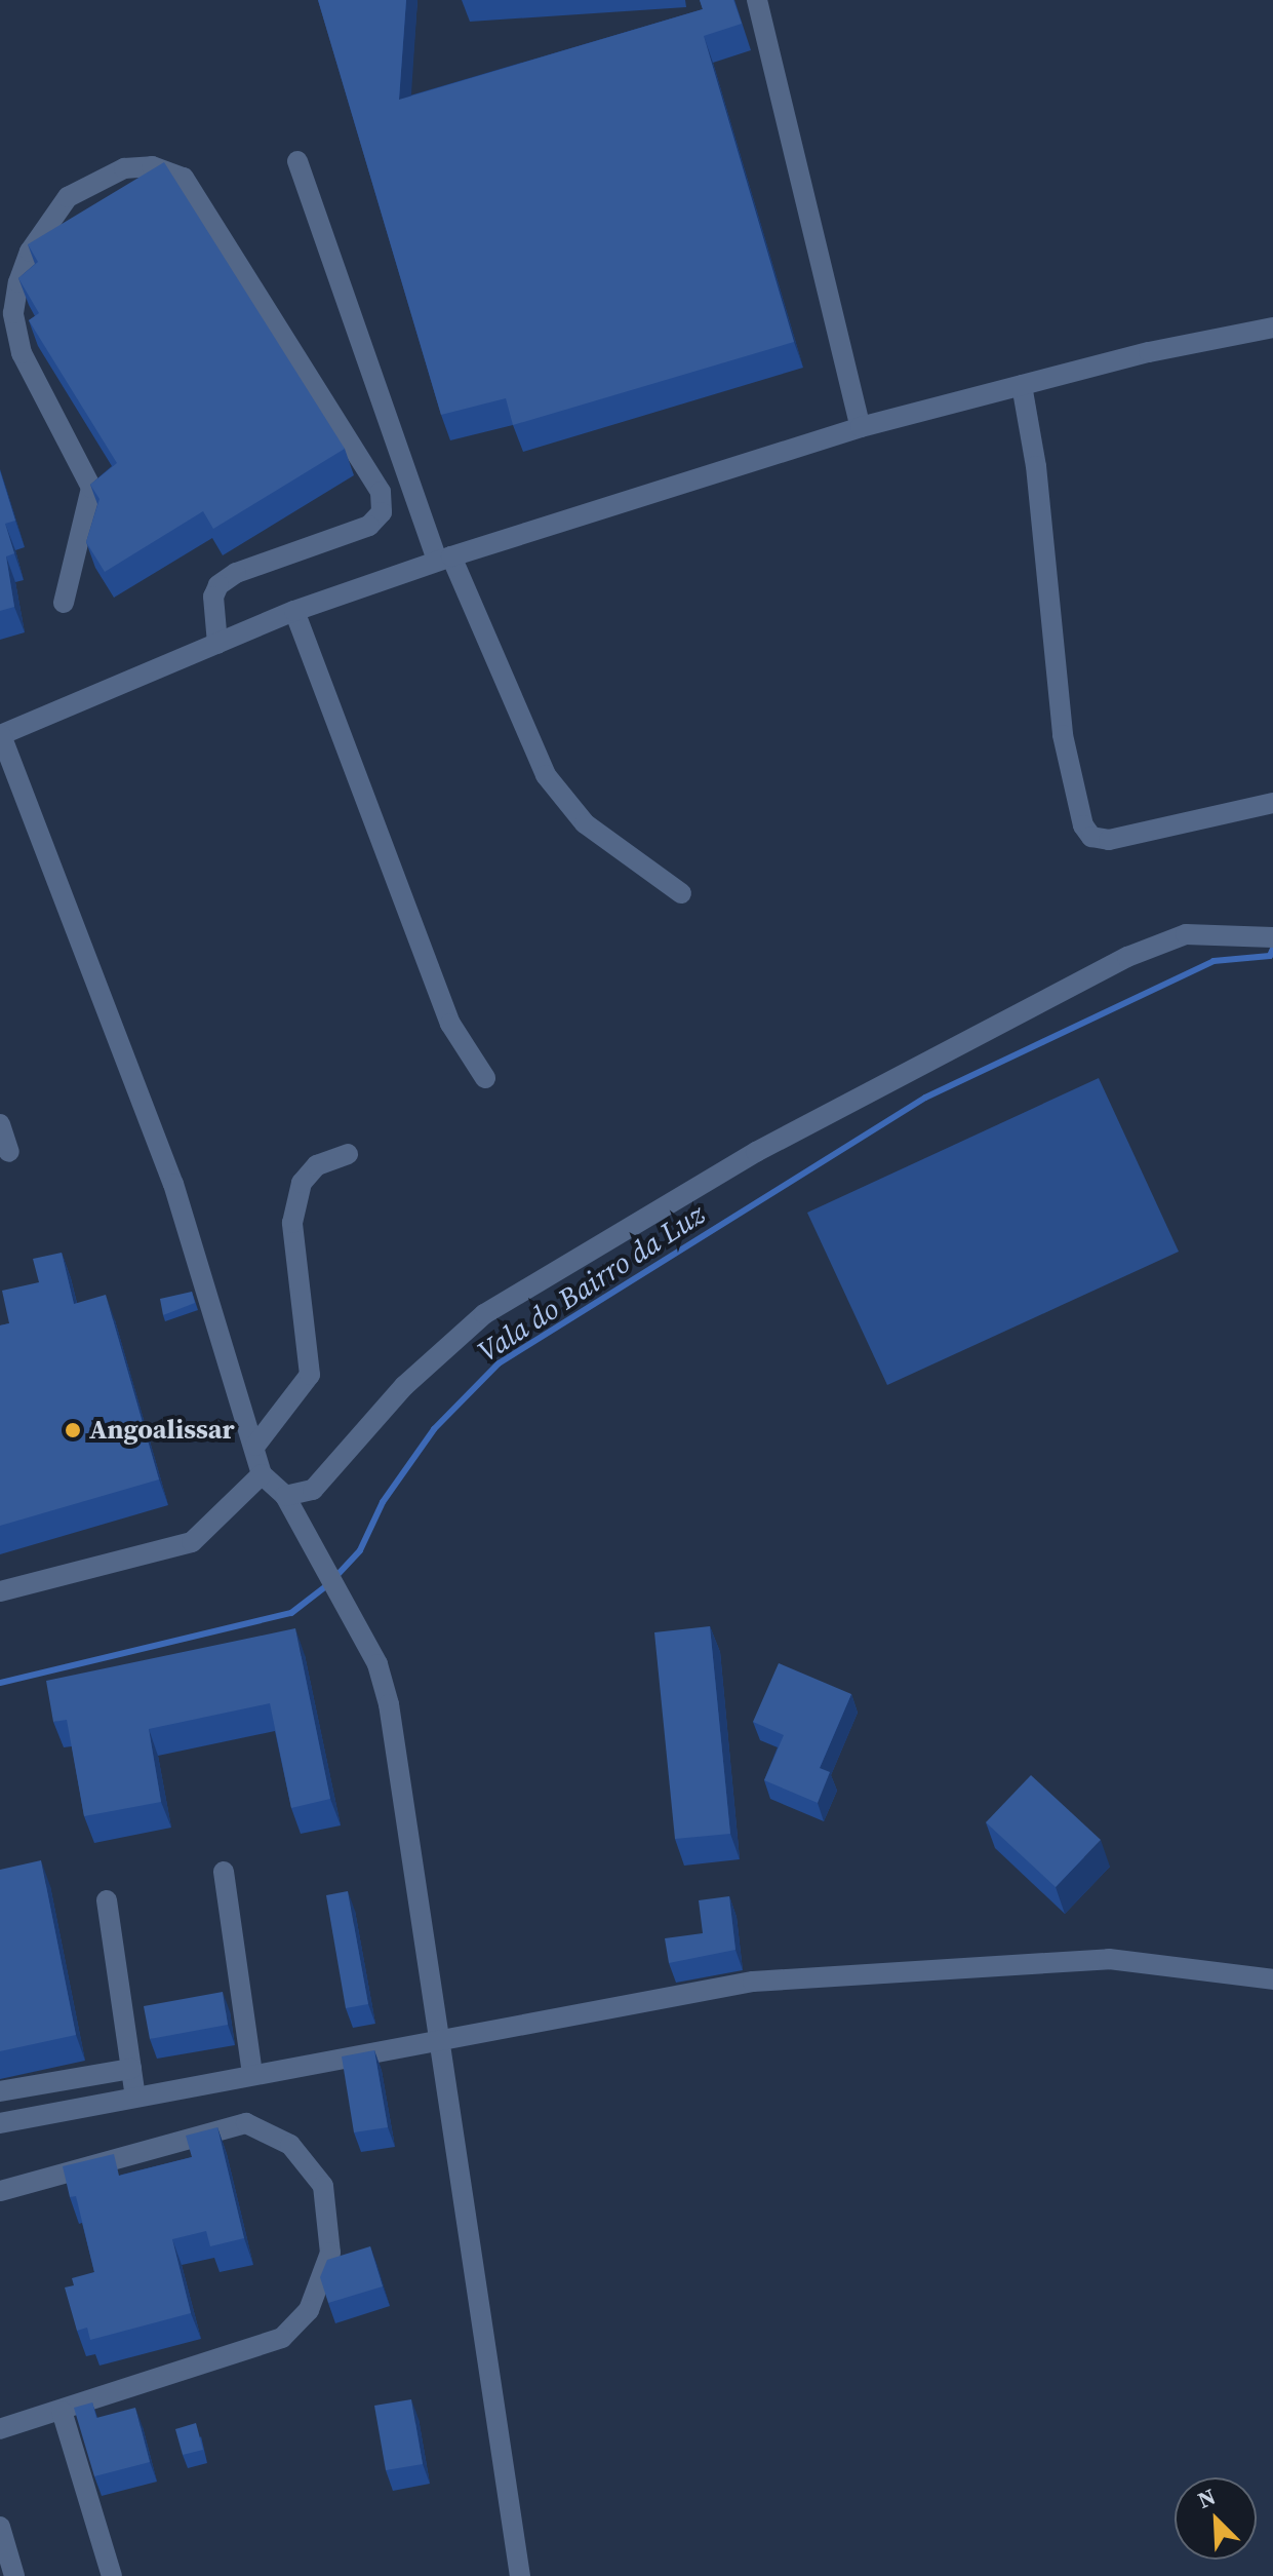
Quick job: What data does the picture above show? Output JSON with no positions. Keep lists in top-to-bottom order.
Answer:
{
  "water": ["Vala do Bairro da Luz"],
  "places": ["Angoalissar"],
  "north": "top left"
}
